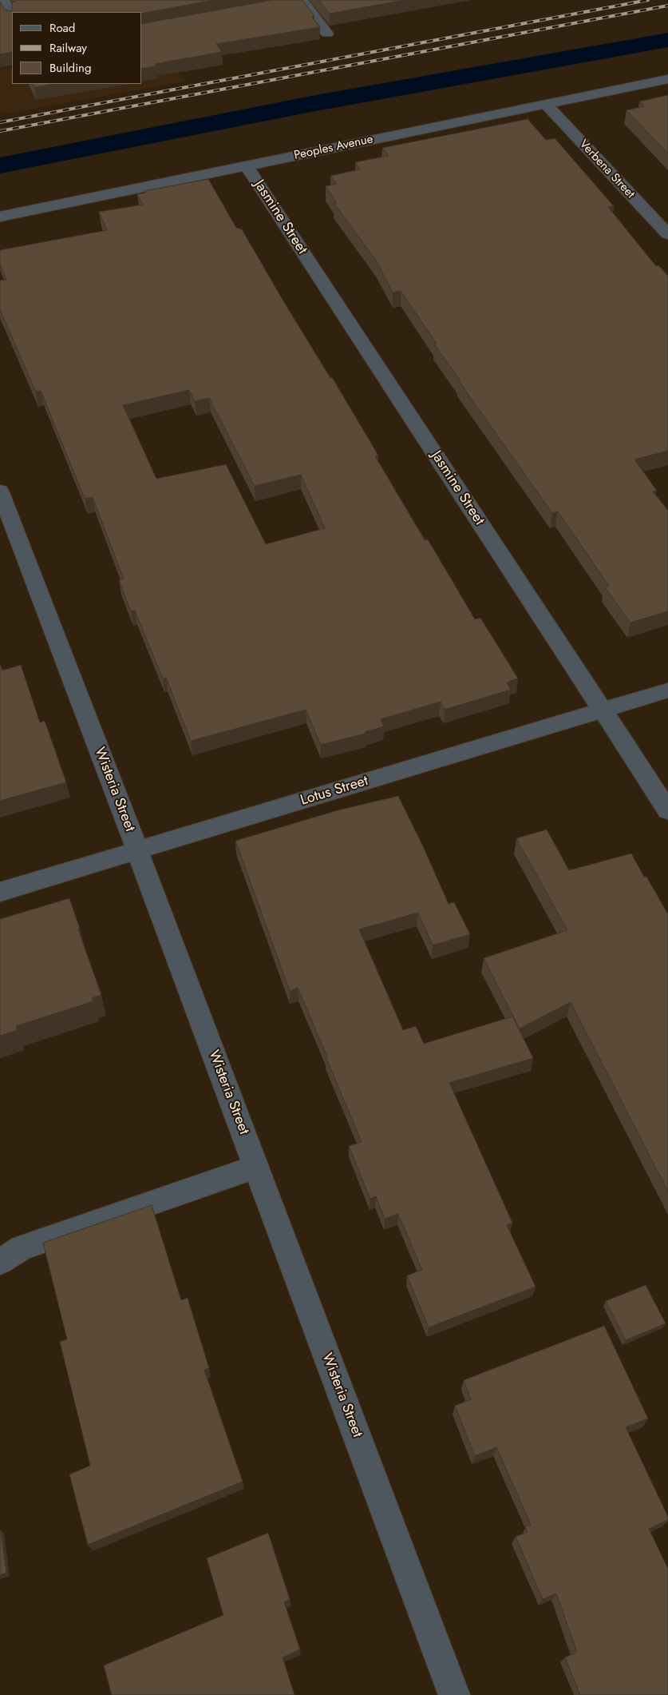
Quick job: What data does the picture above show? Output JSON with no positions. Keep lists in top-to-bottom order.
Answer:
{
  "streets": {
    "street": [
      "Peoples Avenue",
      "Verbena Street",
      "Jasmine Street",
      "Wisteria Street",
      "Lotus Street"
    ]
  },
  "crossings": [
    ["Peoples Avenue", "Verbena Street"],
    ["Peoples Avenue", "Jasmine Street"],
    ["Jasmine Street", "Lotus Street"],
    ["Wisteria Street", "Lotus Street"]
  ],
  "legend": ["Road", "Railway", "Building"]
}
